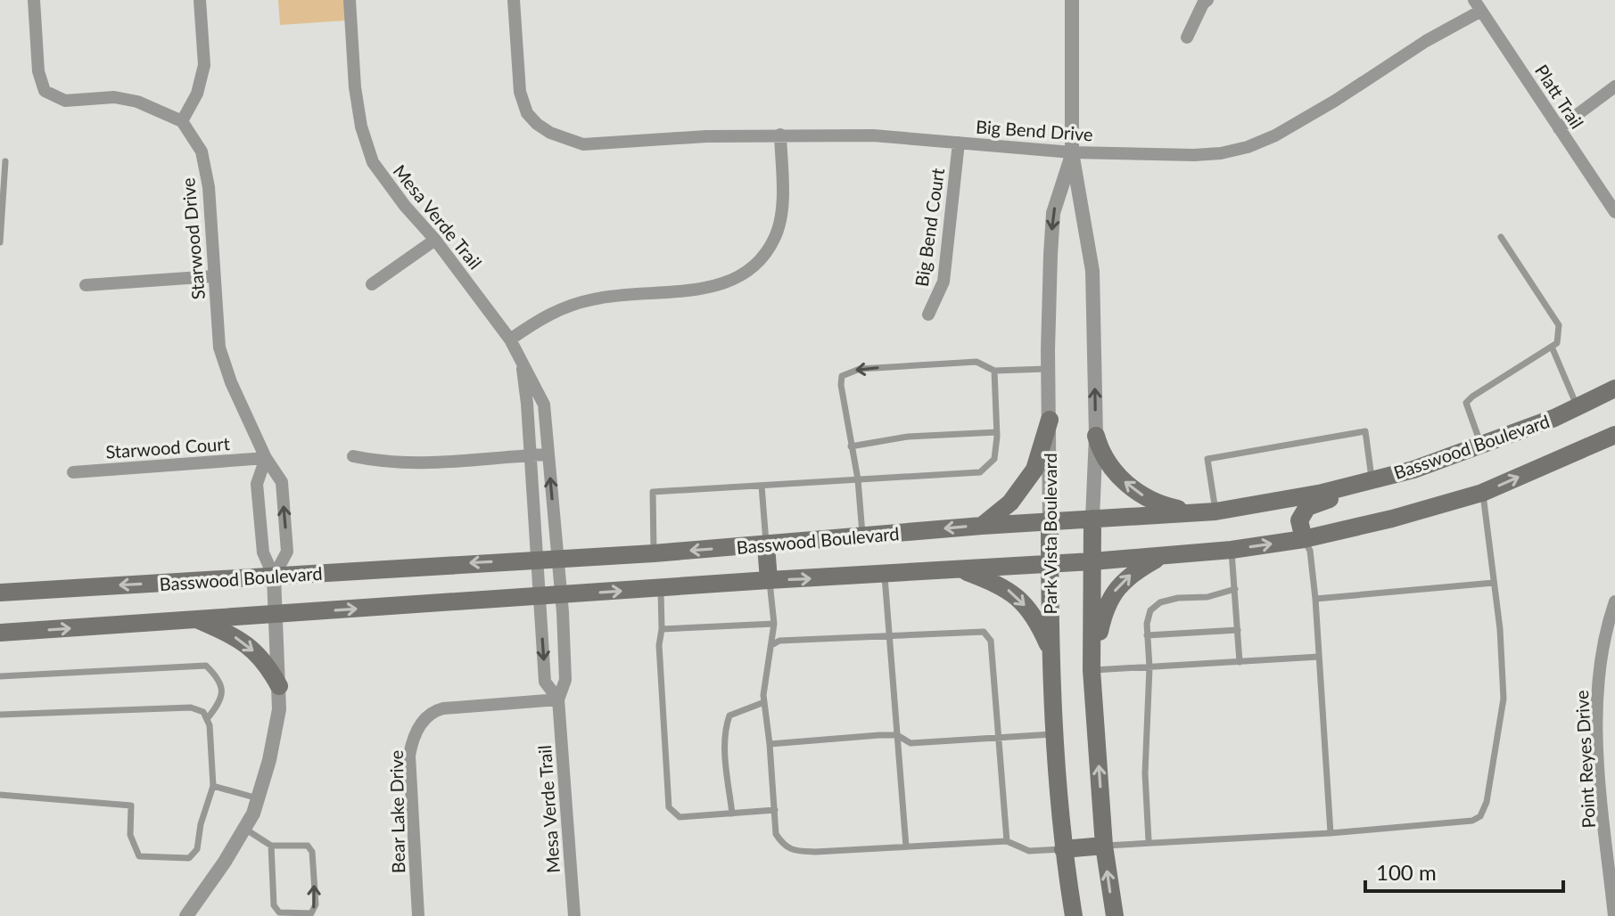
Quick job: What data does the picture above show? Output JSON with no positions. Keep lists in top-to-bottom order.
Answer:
{
  "streets": {
    "main road": ["Basswood Boulevard", "Park Vista Boulevard"],
    "street": [
      "Platt Trail",
      "Big Bend Drive",
      "Mesa Verde Trail",
      "Big Bend Court",
      "Starwood Drive",
      "Starwood Court",
      "Point Reyes Drive",
      "Bear Lake Drive"
    ]
  },
  "crossings": [
    ["Platt Trail", "Big Bend Drive"],
    ["Big Bend Drive", "Big Bend Court"],
    ["Big Bend Drive", "Park Vista Boulevard"],
    ["Mesa Verde Trail", "Basswood Boulevard"],
    ["Mesa Verde Trail", "Bear Lake Drive"],
    ["Starwood Drive", "Basswood Boulevard"],
    ["Starwood Drive", "Starwood Court"],
    ["Basswood Boulevard", "Park Vista Boulevard"]
  ],
  "scale_bar": "100 m"
}
